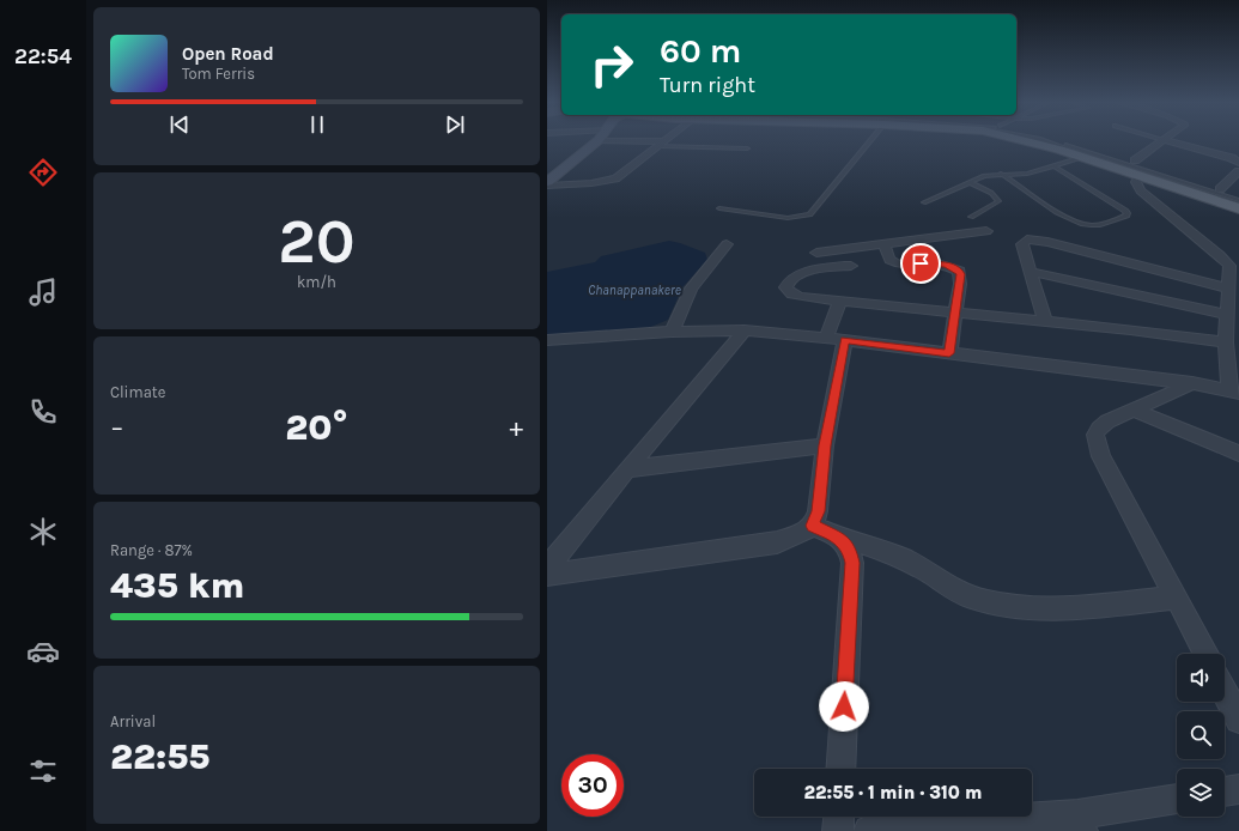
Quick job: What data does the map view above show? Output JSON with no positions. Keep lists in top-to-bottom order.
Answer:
{
  "water": ["Chanappanakere"],
  "page": {
    "tabs": "22:54",
    "turn": ["60 m", "Turn right"],
    "song": ["Open Road", "Tom Ferris"],
    "tile": [
      ["20", "km/h"],
      "Climate",
      ["Range · 87%", "435 km"],
      ["Arrival", "22:55"]
    ],
    "heat": ["−", "20°", "+"],
    "limit": "30",
    "trip": "22:55 · 1 min · 310 m"
  }
}
